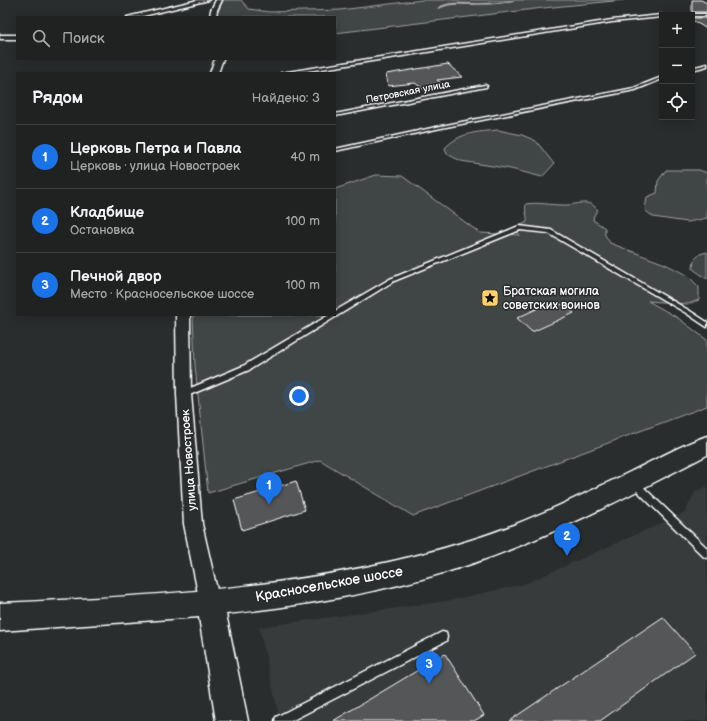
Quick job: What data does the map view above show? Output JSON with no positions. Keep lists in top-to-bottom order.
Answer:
{
  "streets": {
    "main road": ["Красносельское шоссе"],
    "street": ["улица Новостроек"],
    "lane": ["Петровская улица"]
  },
  "crossings": [
    ["улица Новостроек", "Красносельское шоссе"]
  ],
  "places": {
    "place": ["Братская могила советских воинов"]
  },
  "page": {
    "map_buttons": ["+", "−"],
    "search": "Поиск",
    "heading": ["Рядом", "Найдено: 3"],
    "list": [
      {
        "mark": "1",
        "name": "Церковь Петра и Павла",
        "note": "Церковь · улица Новостроек",
        "value": "40 m"
      },
      {
        "mark": "2",
        "name": "Кладбище",
        "note": "Остановка",
        "value": "100 m"
      },
      {
        "mark": "3",
        "name": "Печной двор",
        "note": "Место · Красносельское шоссе",
        "value": "100 m"
      }
    ],
    "pins": ["1", "2", "3"]
  }
}
